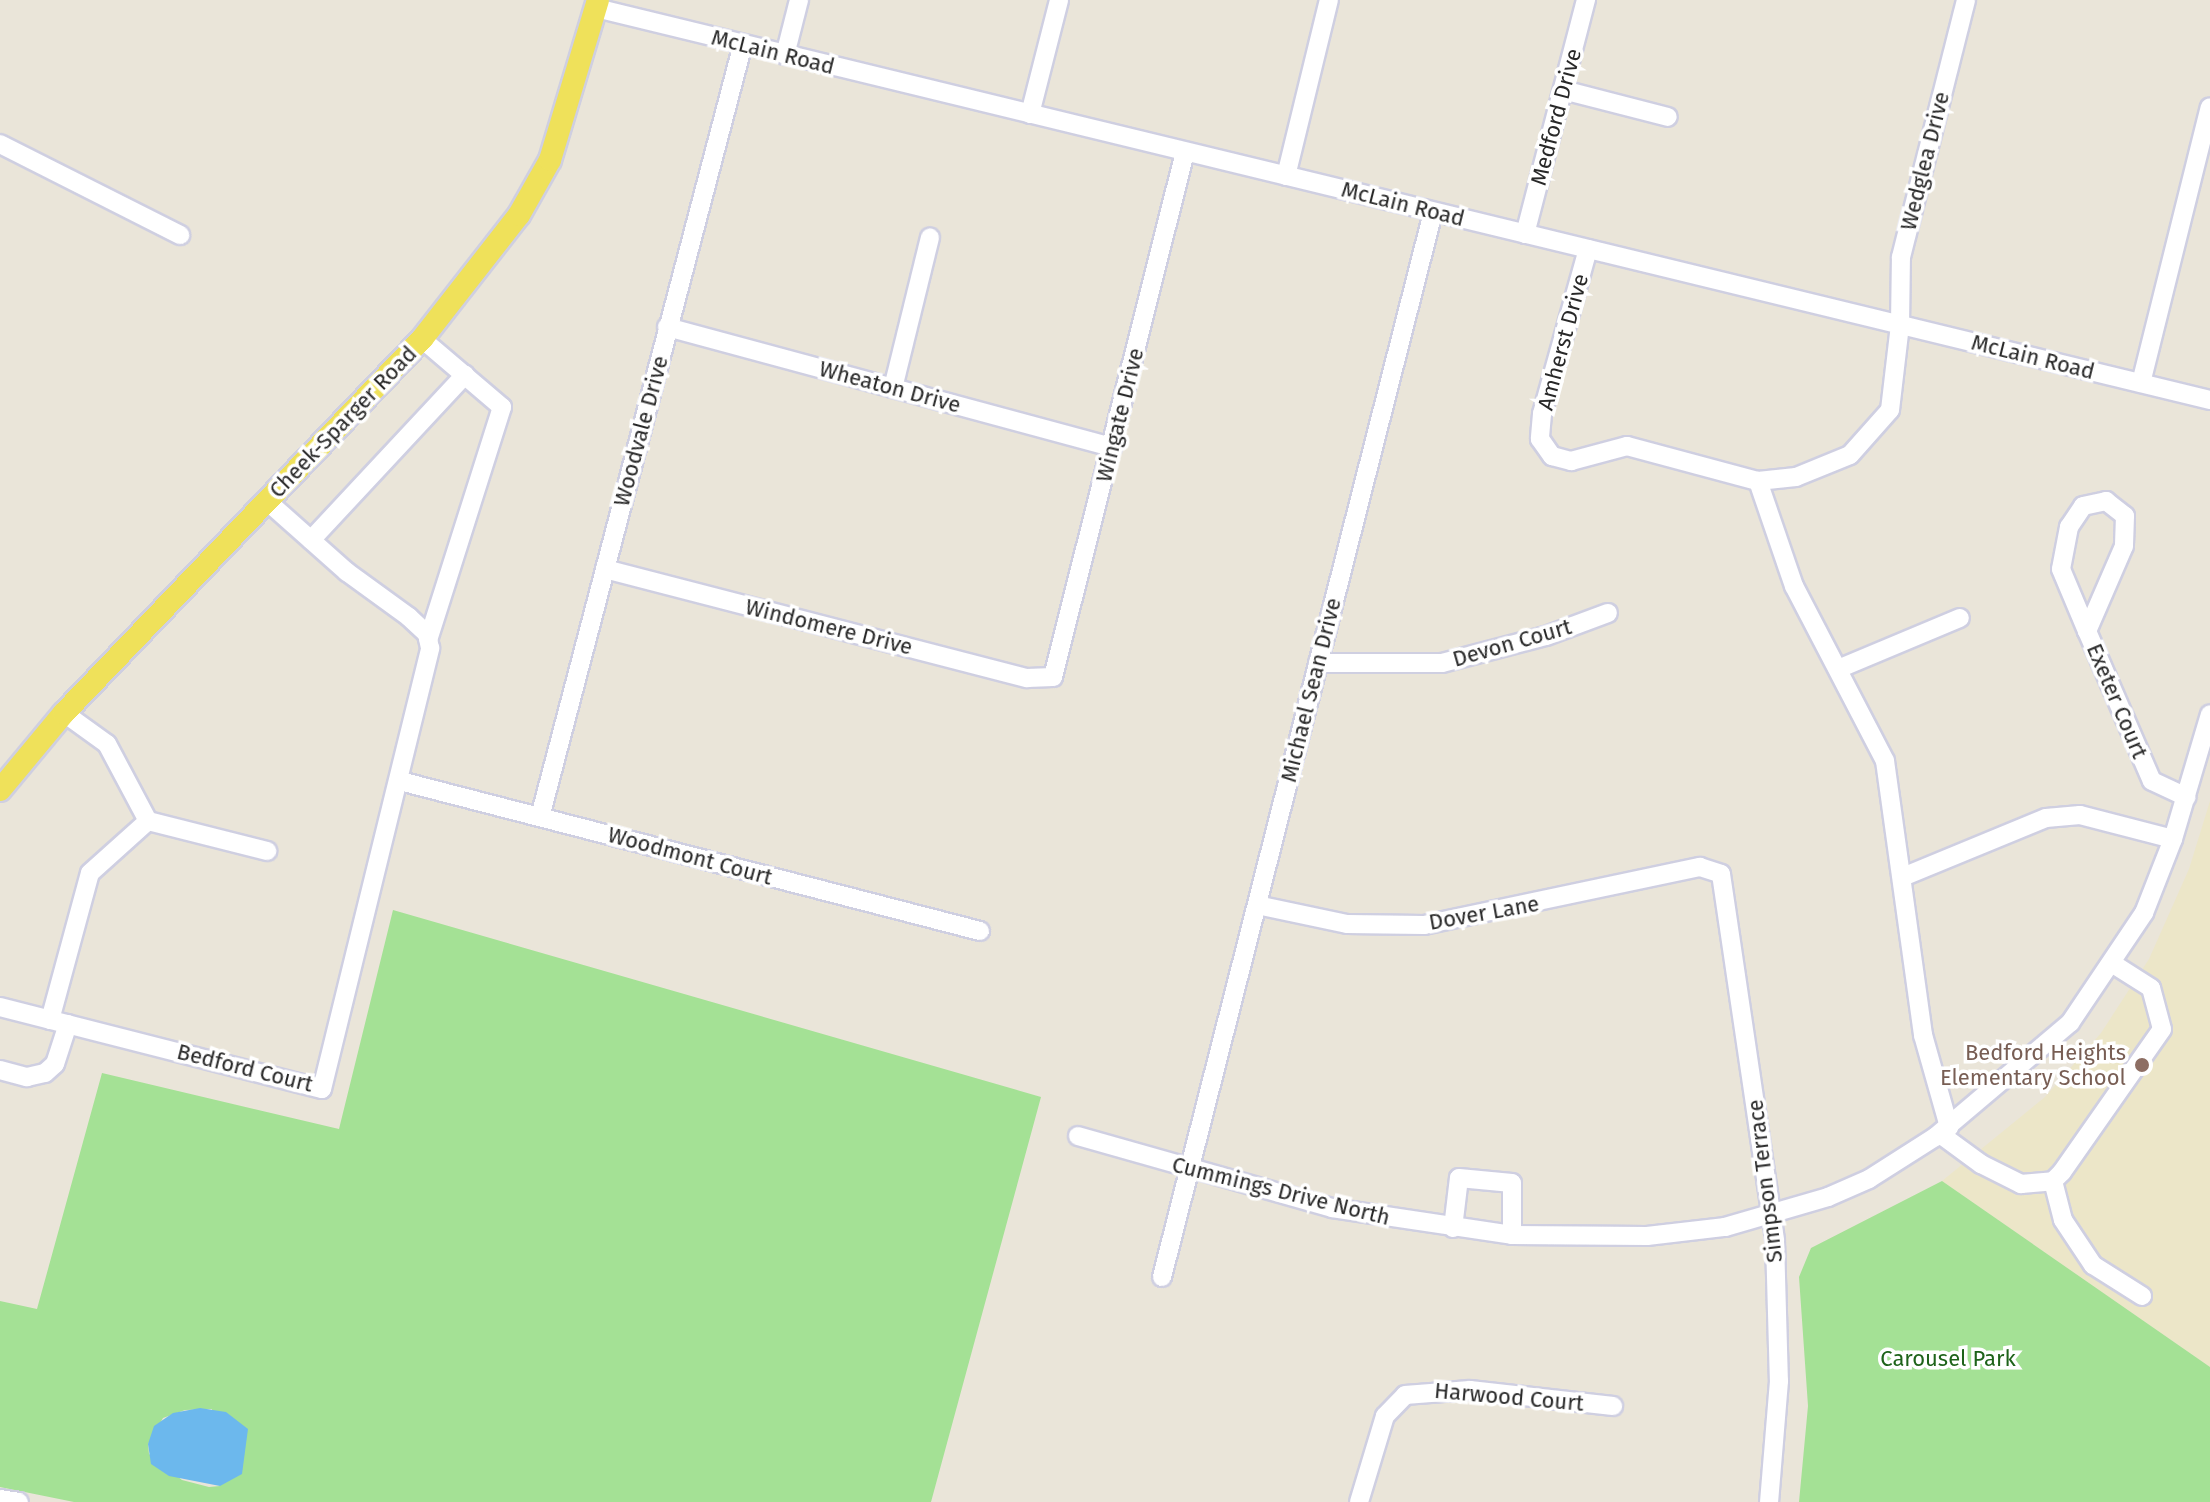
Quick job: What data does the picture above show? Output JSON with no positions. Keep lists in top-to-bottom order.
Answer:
{
  "streets": {
    "main road": ["Cheek-Sparger Road"],
    "street": [
      "McLain Road",
      "Medford Drive",
      "Wedglea Drive",
      "Amherst Drive",
      "Wheaton Drive",
      "Wingate Drive",
      "Woodvale Drive",
      "Windomere Drive",
      "Devon Court",
      "Michael Sean Drive",
      "Exeter Court",
      "Woodmont Court",
      "Dover Lane",
      "Bedford Court",
      "Simpson Terrace",
      "Cummings Drive North",
      "Harwood Court"
    ]
  },
  "crossings": [
    ["McLain Road", "Medford Drive"],
    ["McLain Road", "Wedglea Drive"],
    ["McLain Road", "Amherst Drive"],
    ["McLain Road", "Wingate Drive"],
    ["McLain Road", "Cheek-Sparger Road"],
    ["McLain Road", "Woodvale Drive"],
    ["McLain Road", "Michael Sean Drive"],
    ["Wedglea Drive", "Amherst Drive"],
    ["Wheaton Drive", "Wingate Drive"],
    ["Wheaton Drive", "Woodvale Drive"],
    ["Wingate Drive", "Windomere Drive"],
    ["Woodvale Drive", "Windomere Drive"],
    ["Woodvale Drive", "Woodmont Court"],
    ["Devon Court", "Michael Sean Drive"],
    ["Michael Sean Drive", "Dover Lane"],
    ["Michael Sean Drive", "Cummings Drive North"],
    ["Exeter Court", "Cummings Drive North"],
    ["Woodmont Court", "Bedford Court"],
    ["Dover Lane", "Simpson Terrace"],
    ["Simpson Terrace", "Cummings Drive North"]
  ],
  "parks": ["Carousel Park"],
  "places": ["Bedford Heights Elementary School"]
}
